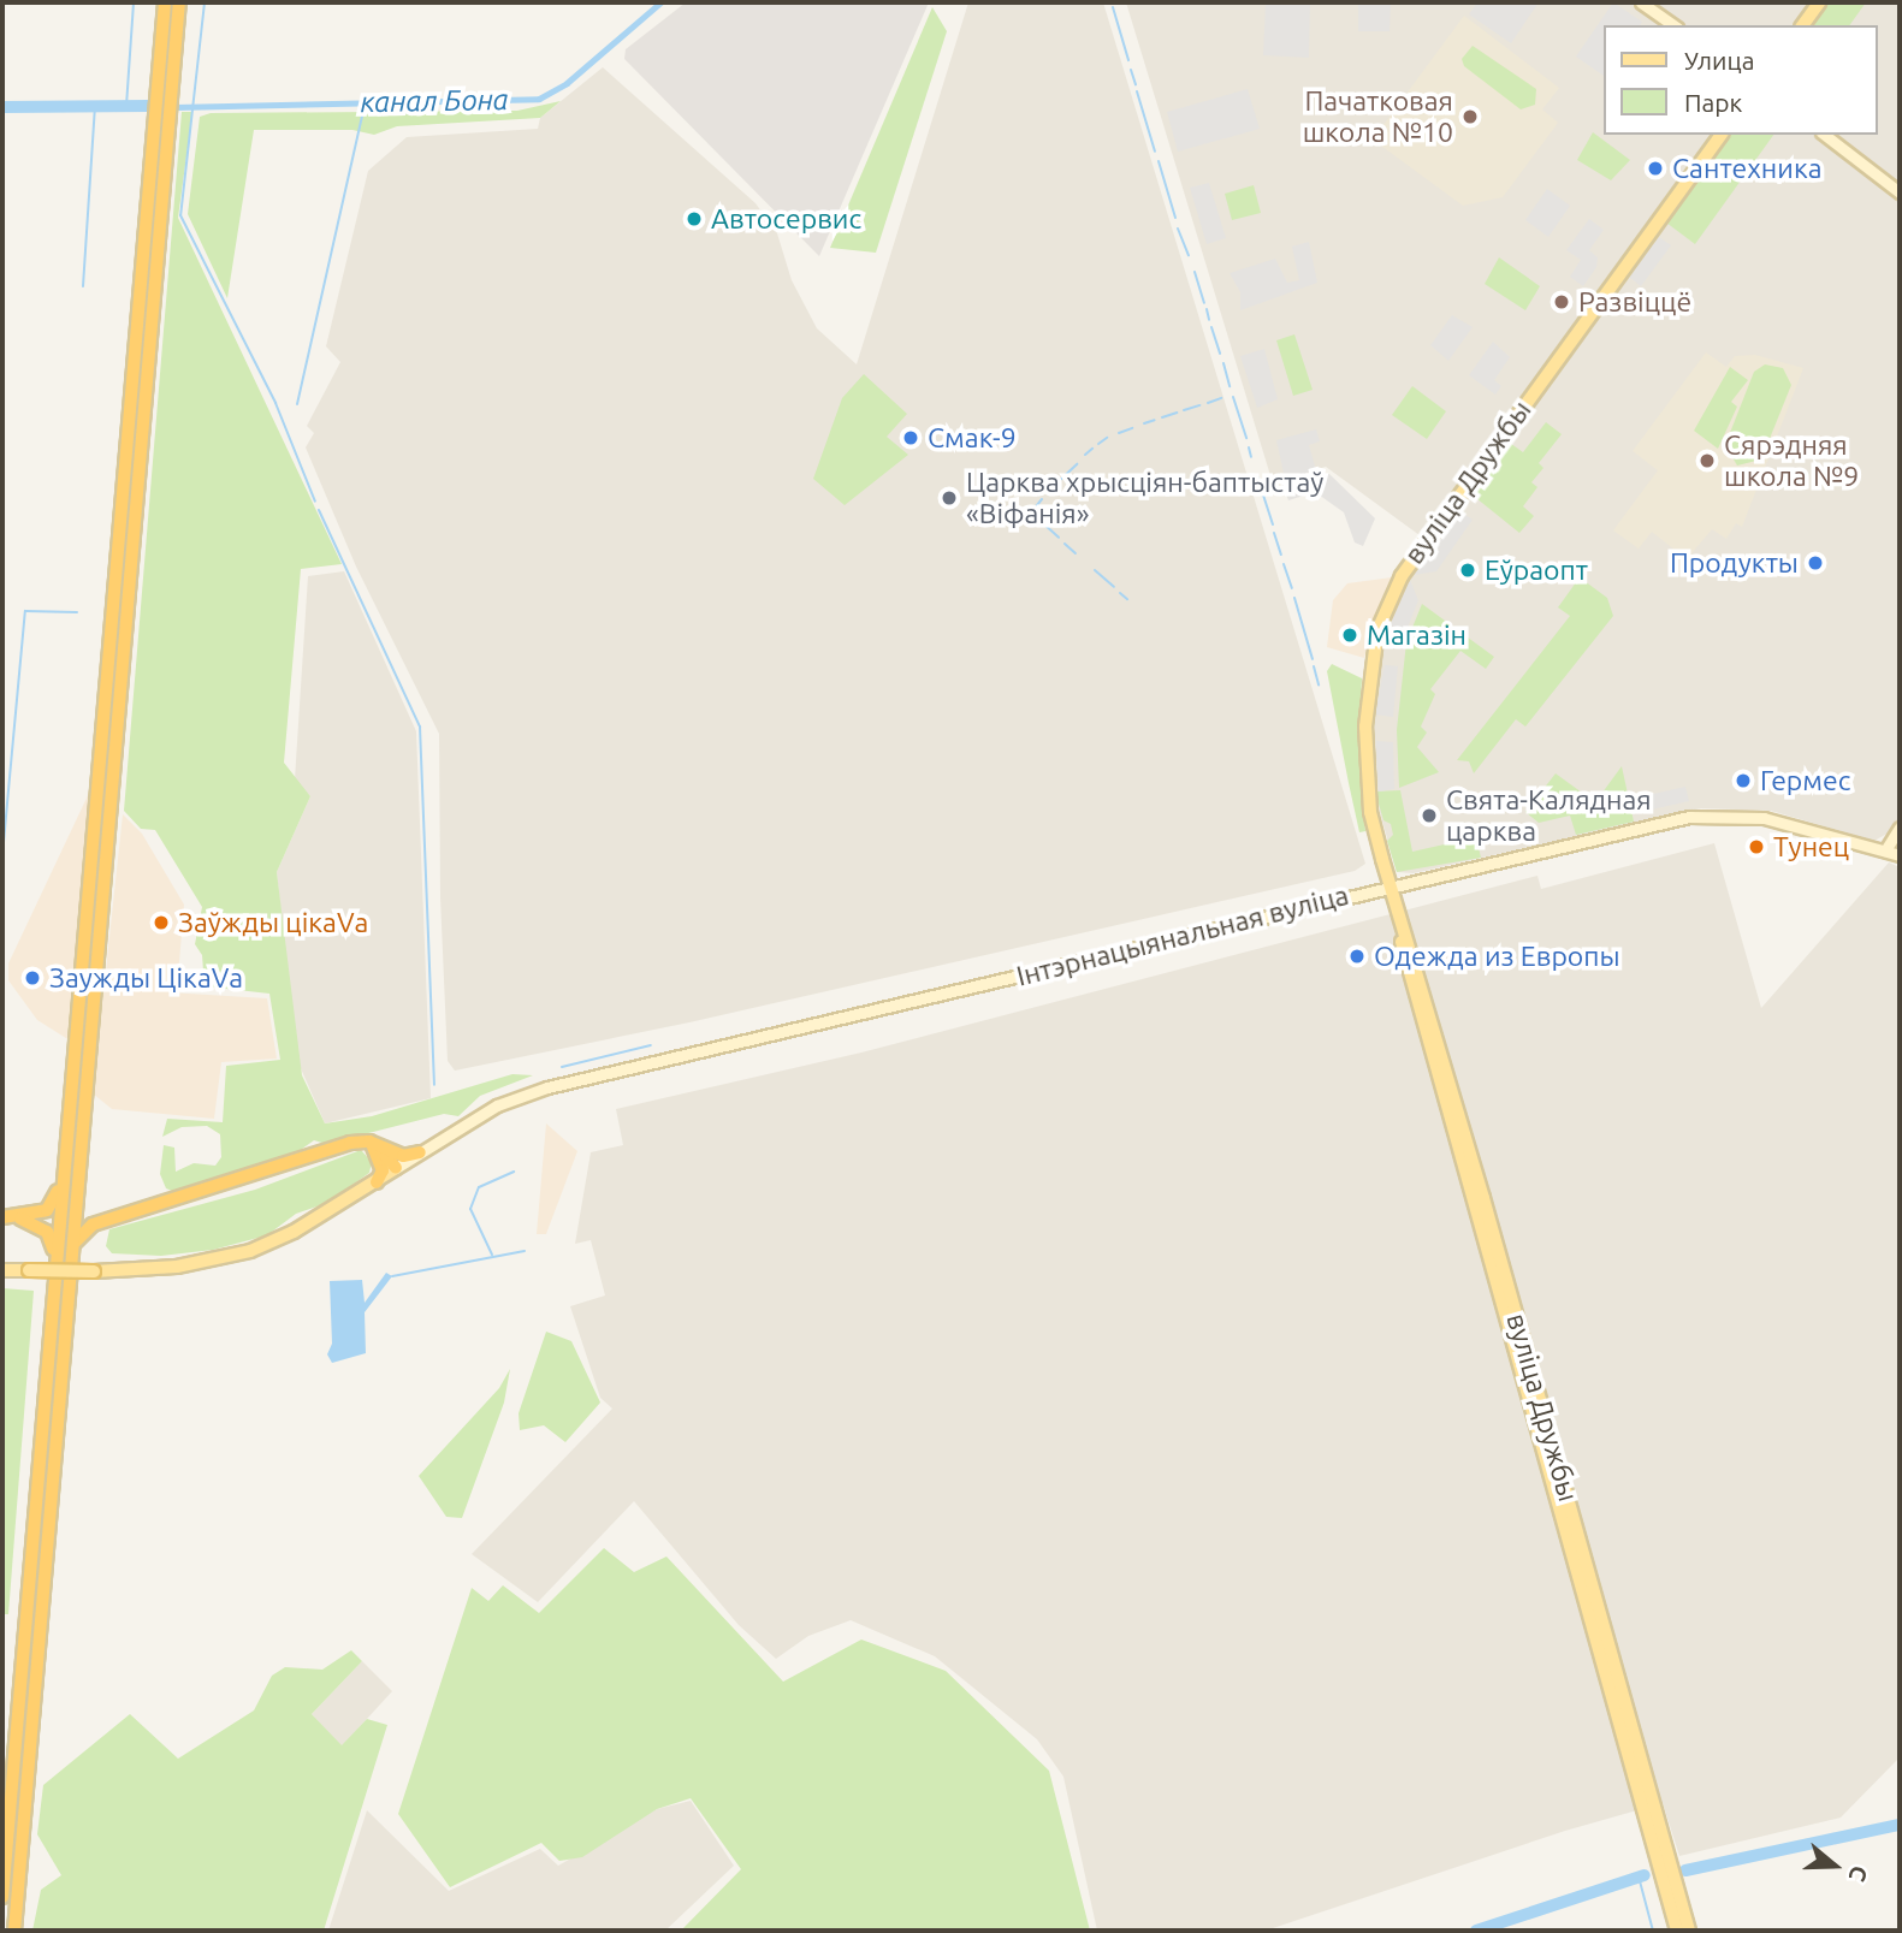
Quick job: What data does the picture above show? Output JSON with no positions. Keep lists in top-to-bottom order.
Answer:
{
  "streets": {
    "main road": ["вуліца Дружбы", "Інтэрнацыянальная вуліца"]
  },
  "crossings": [
    ["вуліца Дружбы", "Інтэрнацыянальная вуліца"]
  ],
  "water": ["канал Бона"],
  "places": [
    "Пачатковая школа №10",
    "Сантехника",
    "Автосервис",
    "Развіццё",
    "Смак-9",
    "Сярэдняя школа №9",
    "Царква хрысціян-баптыстаў «Віфанія»",
    "Продукты",
    "Еўраопт",
    "Магазін",
    "Гермес",
    "Свята-Калядная царква",
    "Тунец",
    "Заўжды цікаVа",
    "Одежда из Европы",
    "Заужды ЦікаVа"
  ],
  "legend": ["Улица", "Парк"],
  "north": "right"
}
